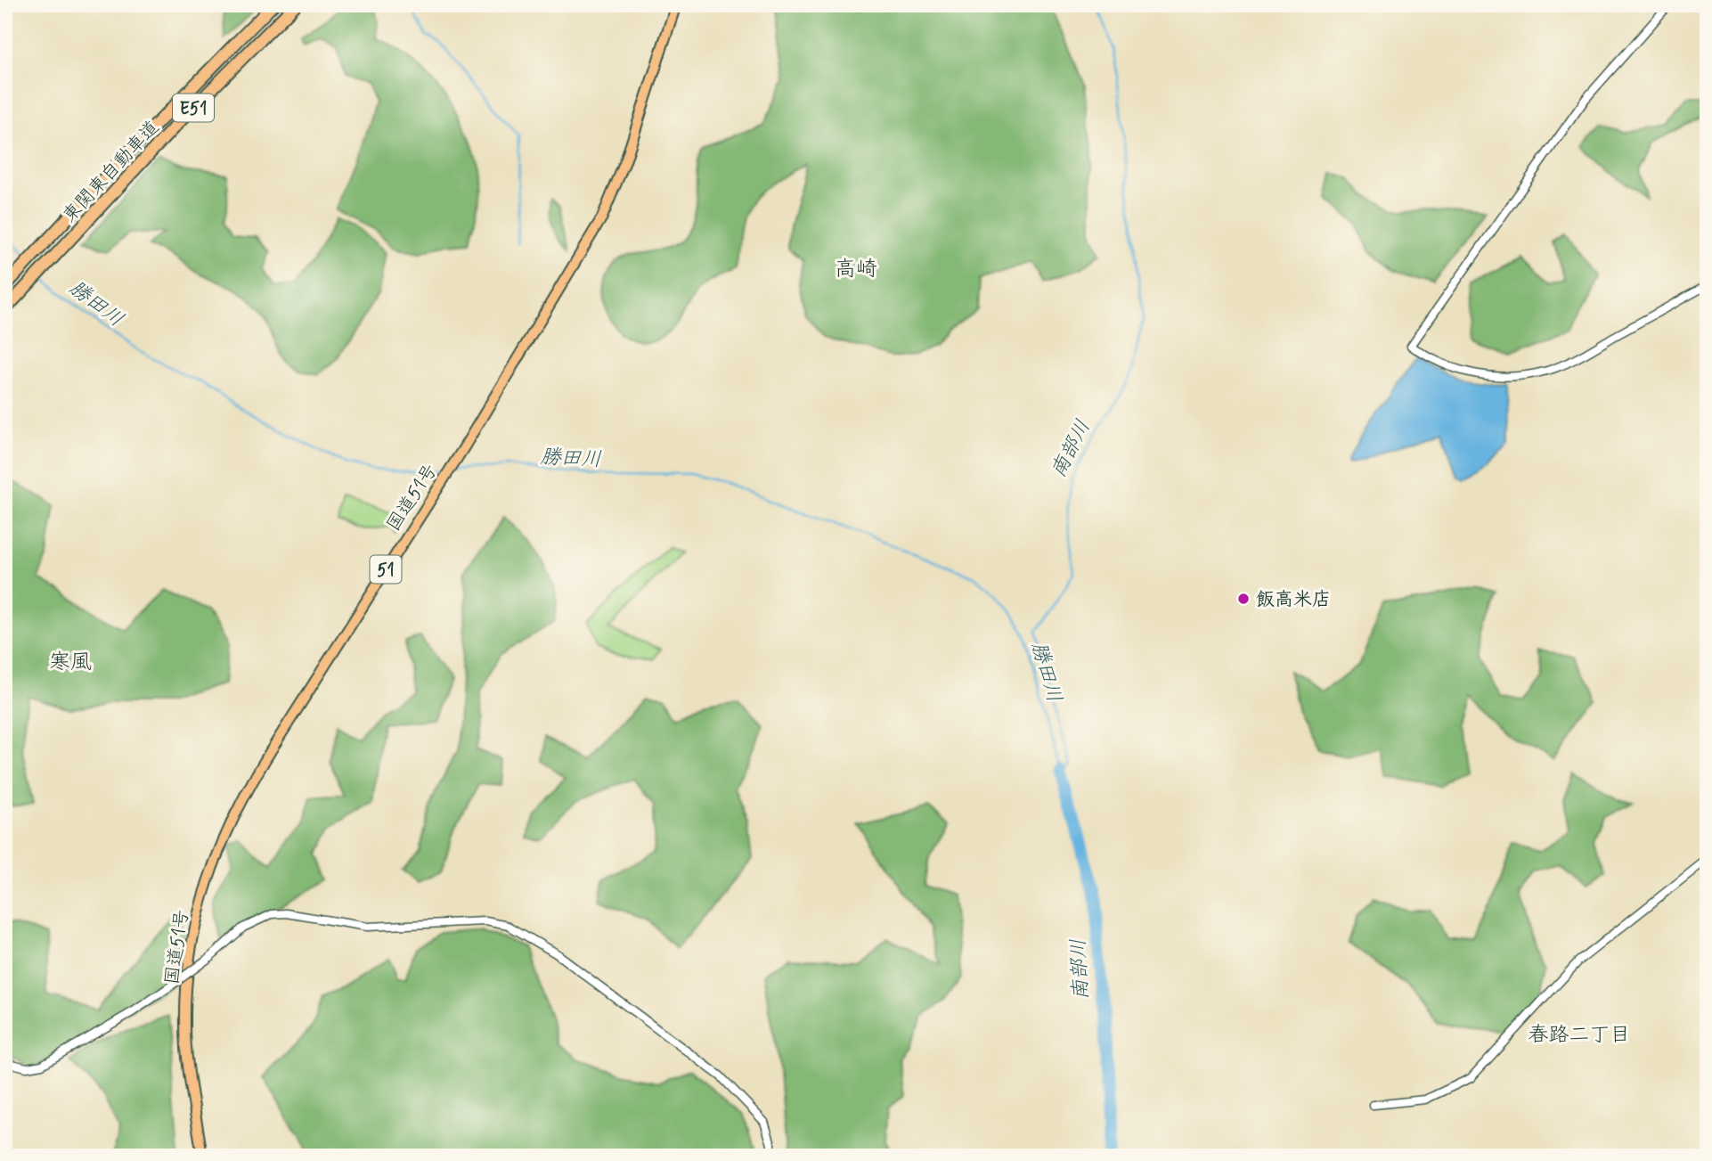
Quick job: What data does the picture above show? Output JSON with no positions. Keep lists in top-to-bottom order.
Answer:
{
  "streets": {
    "highway": [
      "E51",
      "東関東自動車道",
      "国道51号",
      "51"
    ]
  },
  "districts": ["高崎", "寒風", "春路二丁目"],
  "water": ["勝田川", "南部川"],
  "places": ["飯高米店"]
}
